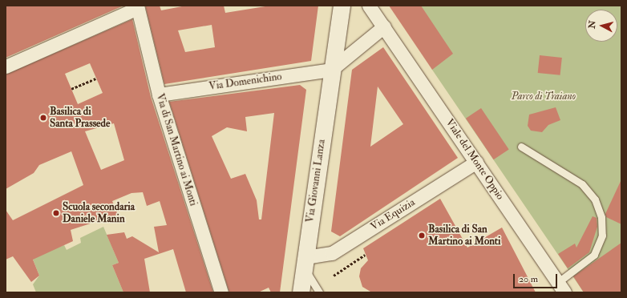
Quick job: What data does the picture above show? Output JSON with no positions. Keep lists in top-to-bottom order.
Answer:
{
  "streets": {
    "street": [
      "Via Domenichino",
      "Via di San Martino ai Monti",
      "Viale del Monte Oppio",
      "Via Giovanni Lanza",
      "Via Equizia"
    ]
  },
  "crossings": [
    ["Via Domenichino", "Via di San Martino ai Monti"],
    ["Via Domenichino", "Via Giovanni Lanza"],
    ["Viale del Monte Oppio", "Via Equizia"],
    ["Via Giovanni Lanza", "Via Equizia"]
  ],
  "parks": ["Parco di Traiano"],
  "places": ["Basilica di Santa Prassede", "Scuola secondaria Daniele Manin", "Basilica di San Martino ai Monti"],
  "scale_bar": "20 m",
  "north": "left"
}
